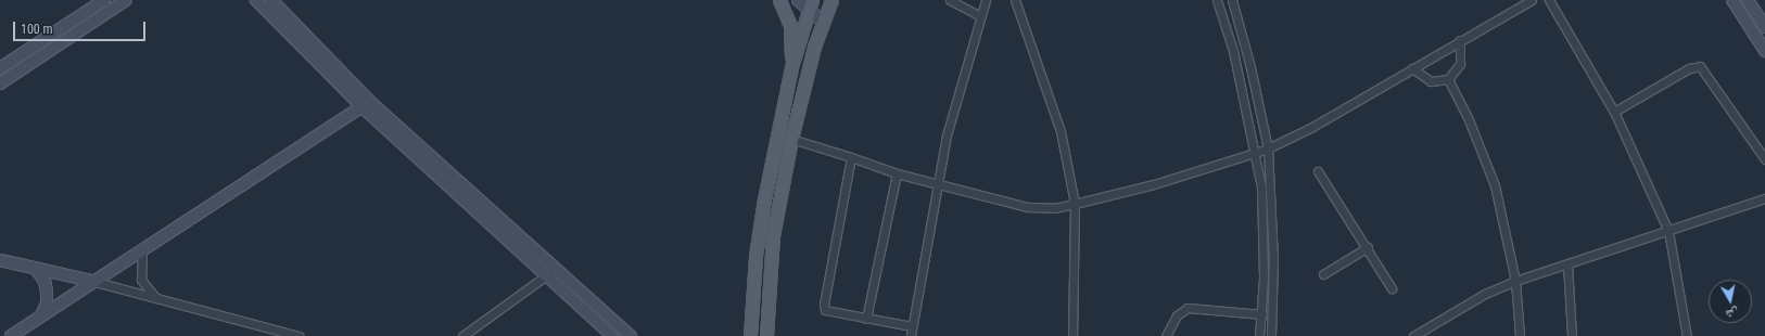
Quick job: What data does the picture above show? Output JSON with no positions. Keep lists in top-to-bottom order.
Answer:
{
  "scale_bar": "100 m",
  "north": "bottom"
}
